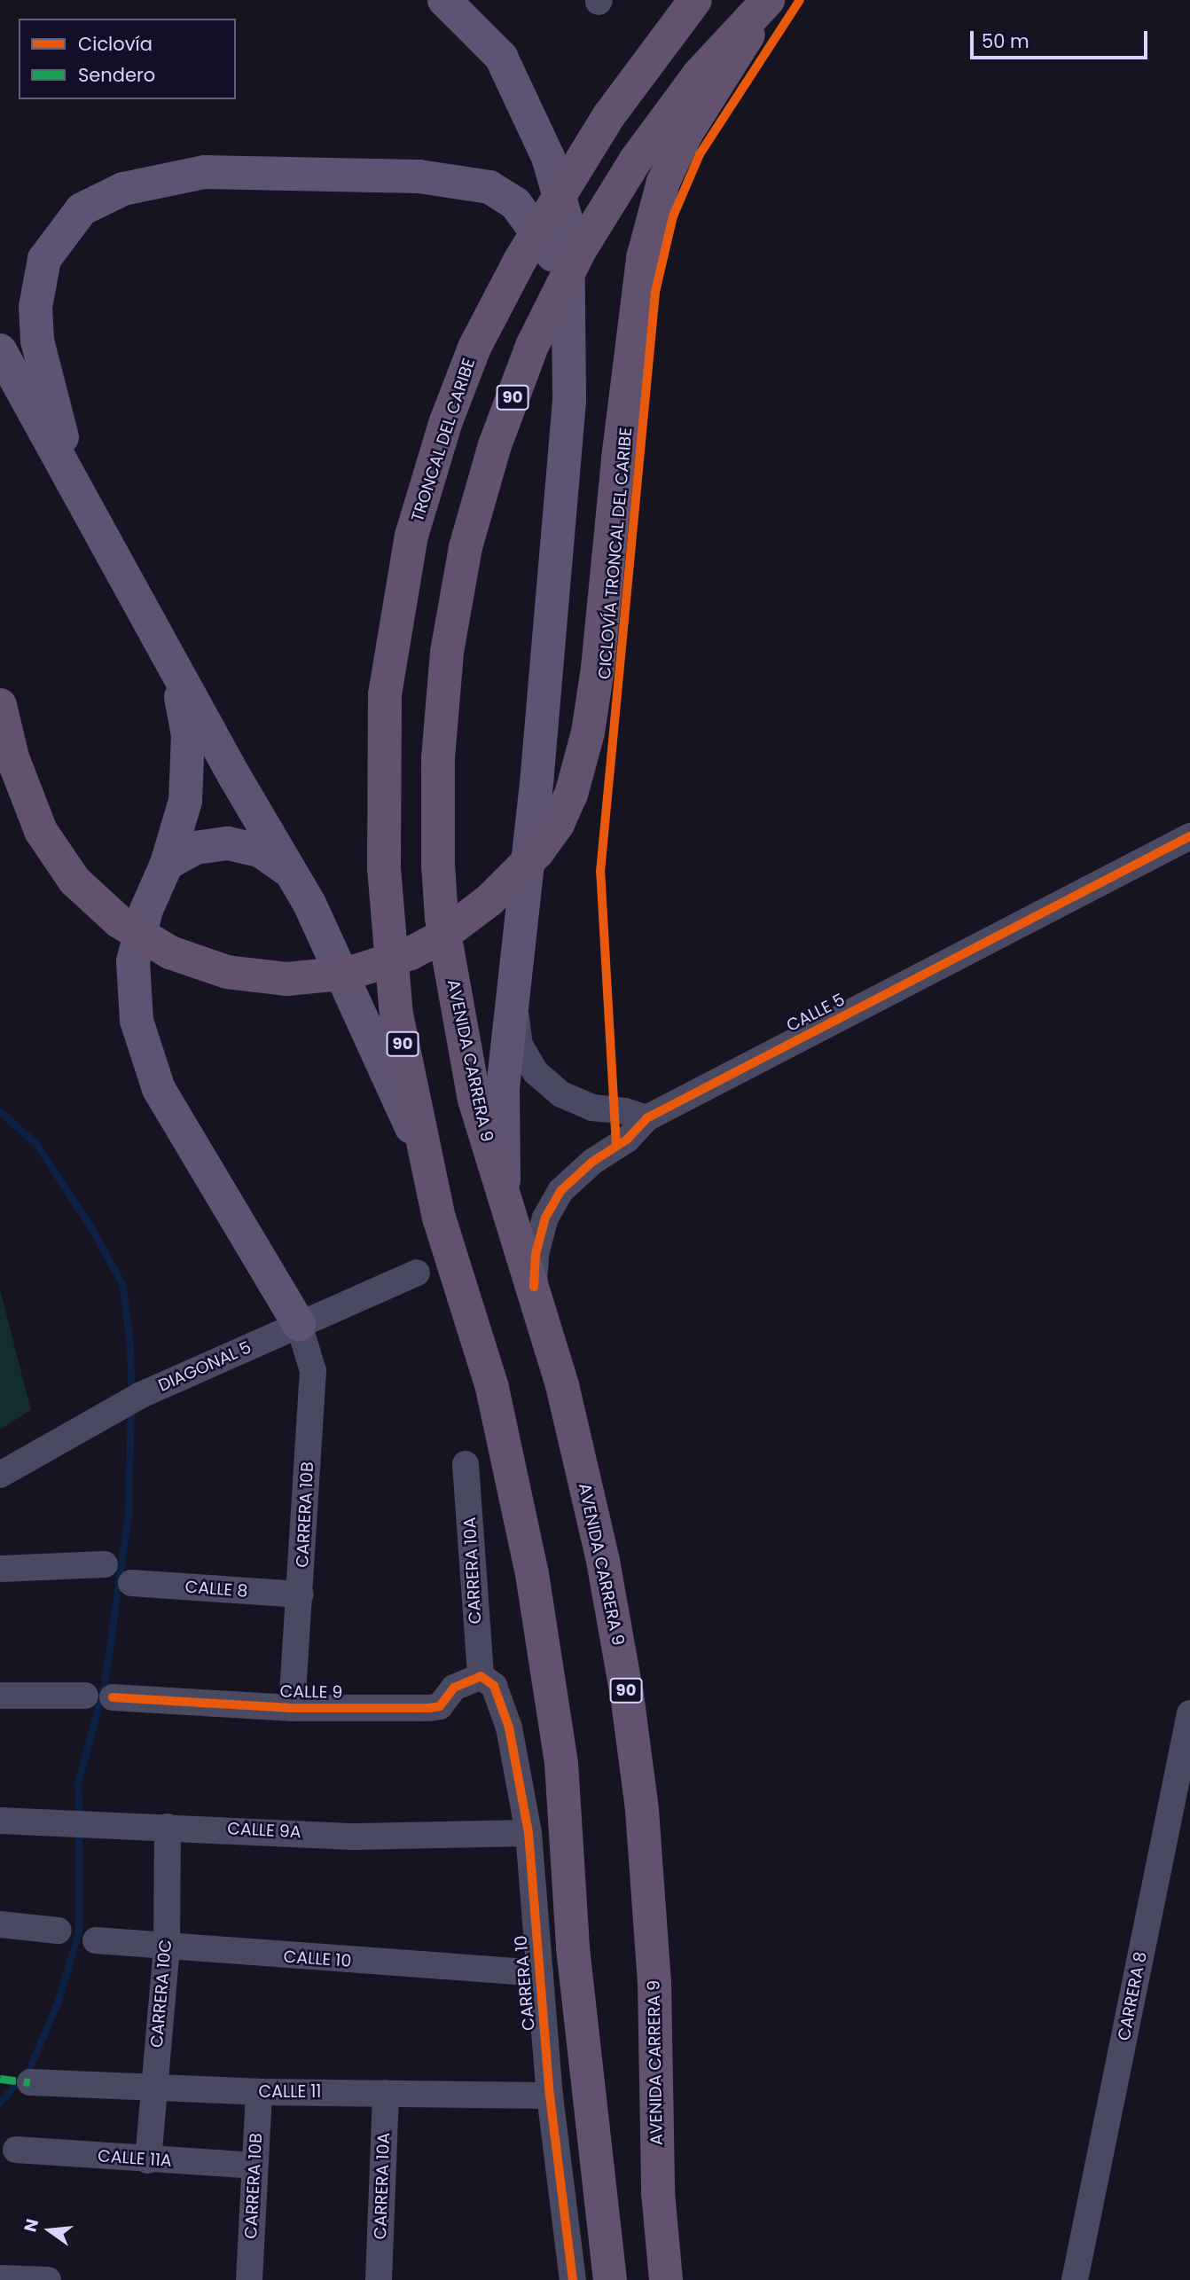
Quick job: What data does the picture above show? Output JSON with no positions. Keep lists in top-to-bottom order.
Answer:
{
  "streets": {
    "highway": ["90", "TRONCAL DEL CARIBE", "AVENIDA CARRERA 9"],
    "street": [
      "CALLE 5",
      "DIAGONAL 5",
      "CARRERA 10B",
      "CARRERA 10A",
      "CALLE 8",
      "CALLE 9",
      "CALLE 9A",
      "CALLE 10",
      "CARRERA 10",
      "CARRERA 10C",
      "CARRERA 8",
      "CALLE 11",
      "CALLE 11A"
    ],
    "cycle path": ["CICLOVÍA TRONCAL DEL CARIBE"]
  },
  "crossings": [
    ["90", "TRONCAL DEL CARIBE"],
    ["CALLE 5", "AVENIDA CARRERA 9"],
    ["DIAGONAL 5", "CARRERA 10B"],
    ["CARRERA 10B", "CALLE 8"],
    ["CARRERA 10B", "CALLE 9"],
    ["CARRERA 10B", "CALLE 11"],
    ["CARRERA 10B", "CALLE 11A"],
    ["CARRERA 10A", "CALLE 9"],
    ["CARRERA 10A", "CARRERA 10"],
    ["CARRERA 10A", "CALLE 11"],
    ["CALLE 9", "CARRERA 10"],
    ["CALLE 9A", "CARRERA 10"],
    ["CALLE 9A", "CARRERA 10C"],
    ["CALLE 10", "CARRERA 10"],
    ["CALLE 10", "CARRERA 10C"],
    ["CARRERA 10", "CALLE 11"],
    ["CARRERA 10C", "CALLE 11"],
    ["CARRERA 10C", "CALLE 11A"]
  ],
  "legend": ["Ciclovía", "Sendero"],
  "scale_bar": "50 m",
  "north": "left"
}
